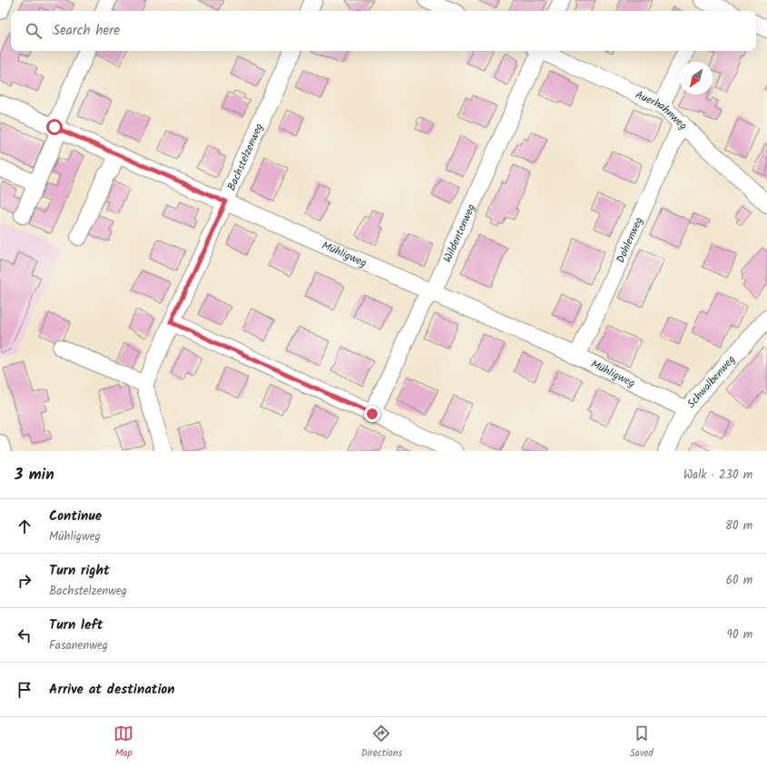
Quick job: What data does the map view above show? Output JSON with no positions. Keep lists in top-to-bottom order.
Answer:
{
  "streets": {
    "street": [
      "Auerhahnweg",
      "Bachstelzenweg",
      "Wildentenweg",
      "Dohlenweg",
      "Mühligweg",
      "Schwalbenweg"
    ]
  },
  "crossings": [
    ["Auerhahnweg", "Dohlenweg"],
    ["Bachstelzenweg", "Mühligweg"],
    ["Wildentenweg", "Mühligweg"],
    ["Dohlenweg", "Mühligweg"],
    ["Mühligweg", "Schwalbenweg"]
  ],
  "north": "bottom left",
  "page": {
    "search": "Search here",
    "heading": ["3 min", "Walk · 230 m"],
    "list": [
      ["Continue", "Mühligweg", "80 m"],
      ["Turn right", "Bachstelzenweg", "60 m"],
      ["Turn left", "Fasanenweg", "90 m"],
      "Arrive at destination"
    ],
    "nav": ["Map", "Directions", "Saved"]
  }
}
